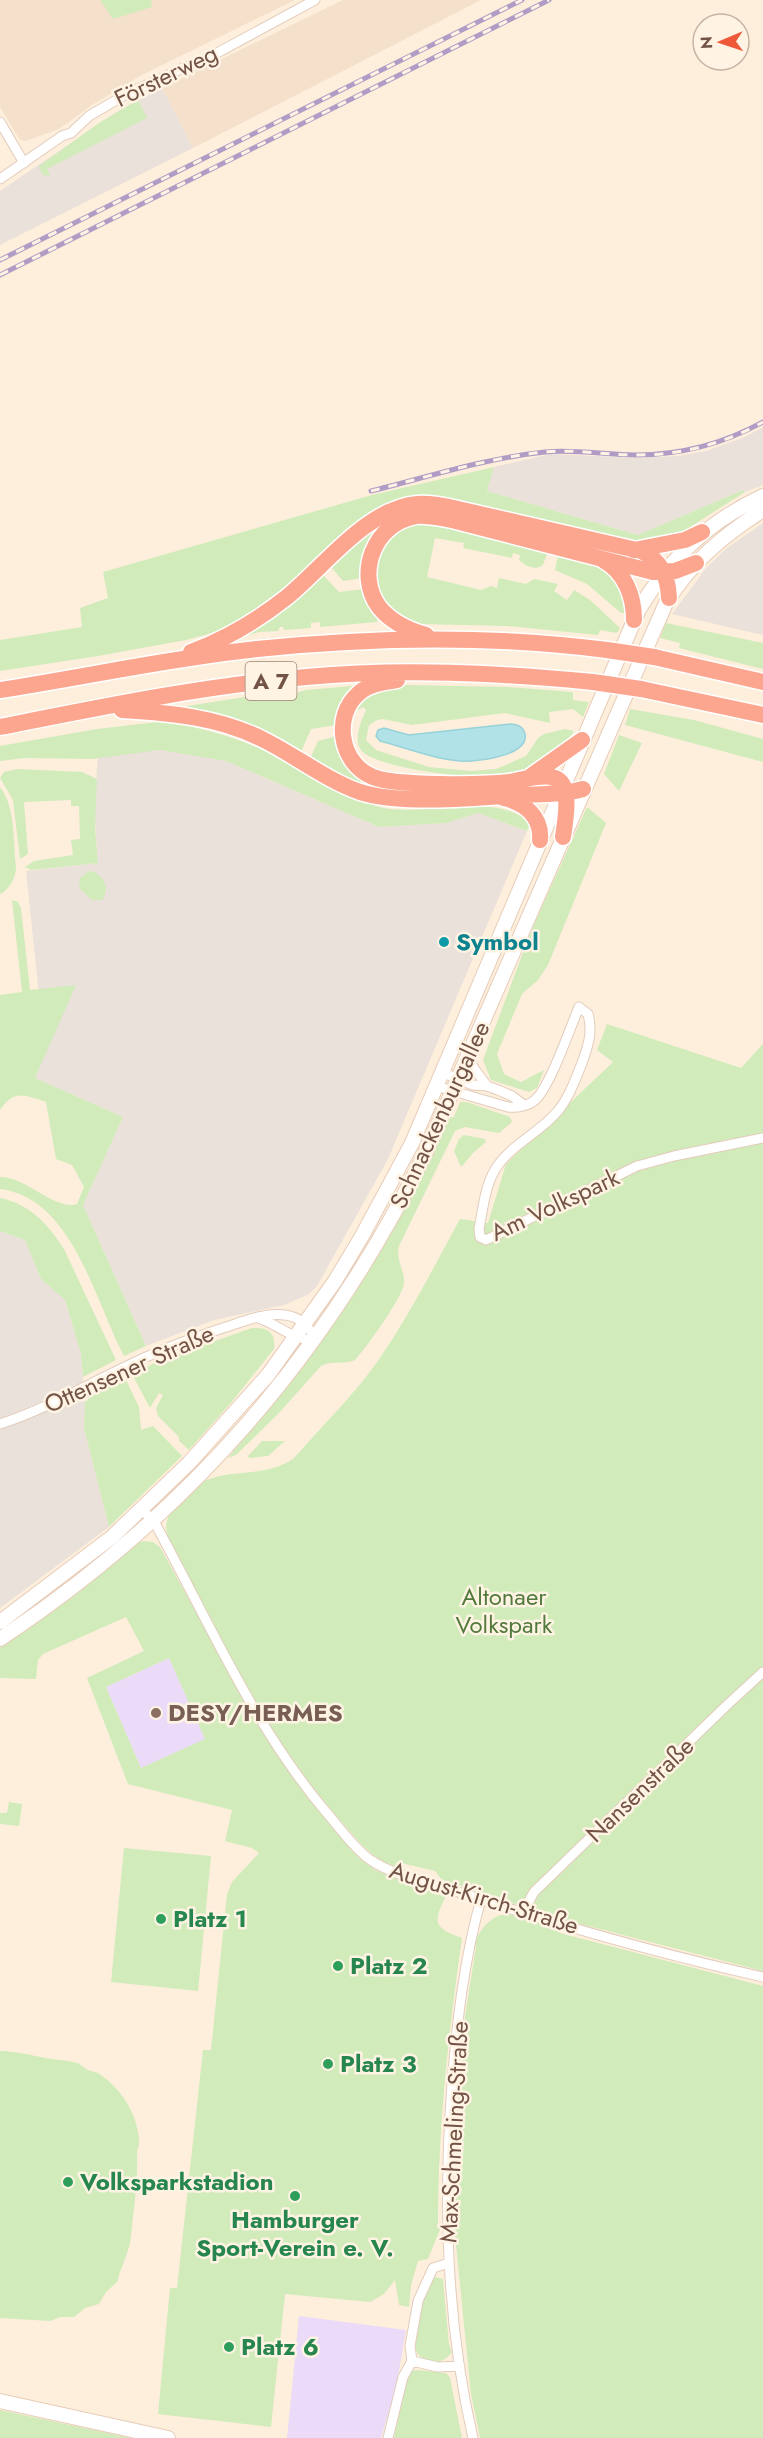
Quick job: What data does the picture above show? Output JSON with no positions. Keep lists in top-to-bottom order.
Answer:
{
  "streets": {
    "highway": ["A 7"],
    "main road": ["Schnackenburgallee"],
    "street": [
      "Försterweg",
      "Am Volkspark",
      "Ottensener Straße",
      "Nansenstraße",
      "August-Kirch-Straße",
      "Max-Schmeling-Straße"
    ]
  },
  "crossings": [
    ["Schnackenburgallee", "Ottensener Straße"],
    ["Schnackenburgallee", "August-Kirch-Straße"],
    ["Nansenstraße", "August-Kirch-Straße"],
    ["August-Kirch-Straße", "Max-Schmeling-Straße"]
  ],
  "parks": ["Altonaer Volkspark"],
  "places": [
    "Symbol",
    "DESY/HERMES",
    "Platz 1",
    "Platz 2",
    "Platz 3",
    "Volksparkstadion",
    "Hamburger Sport-Verein e. V.",
    "Platz 6"
  ],
  "north": "left"
}
